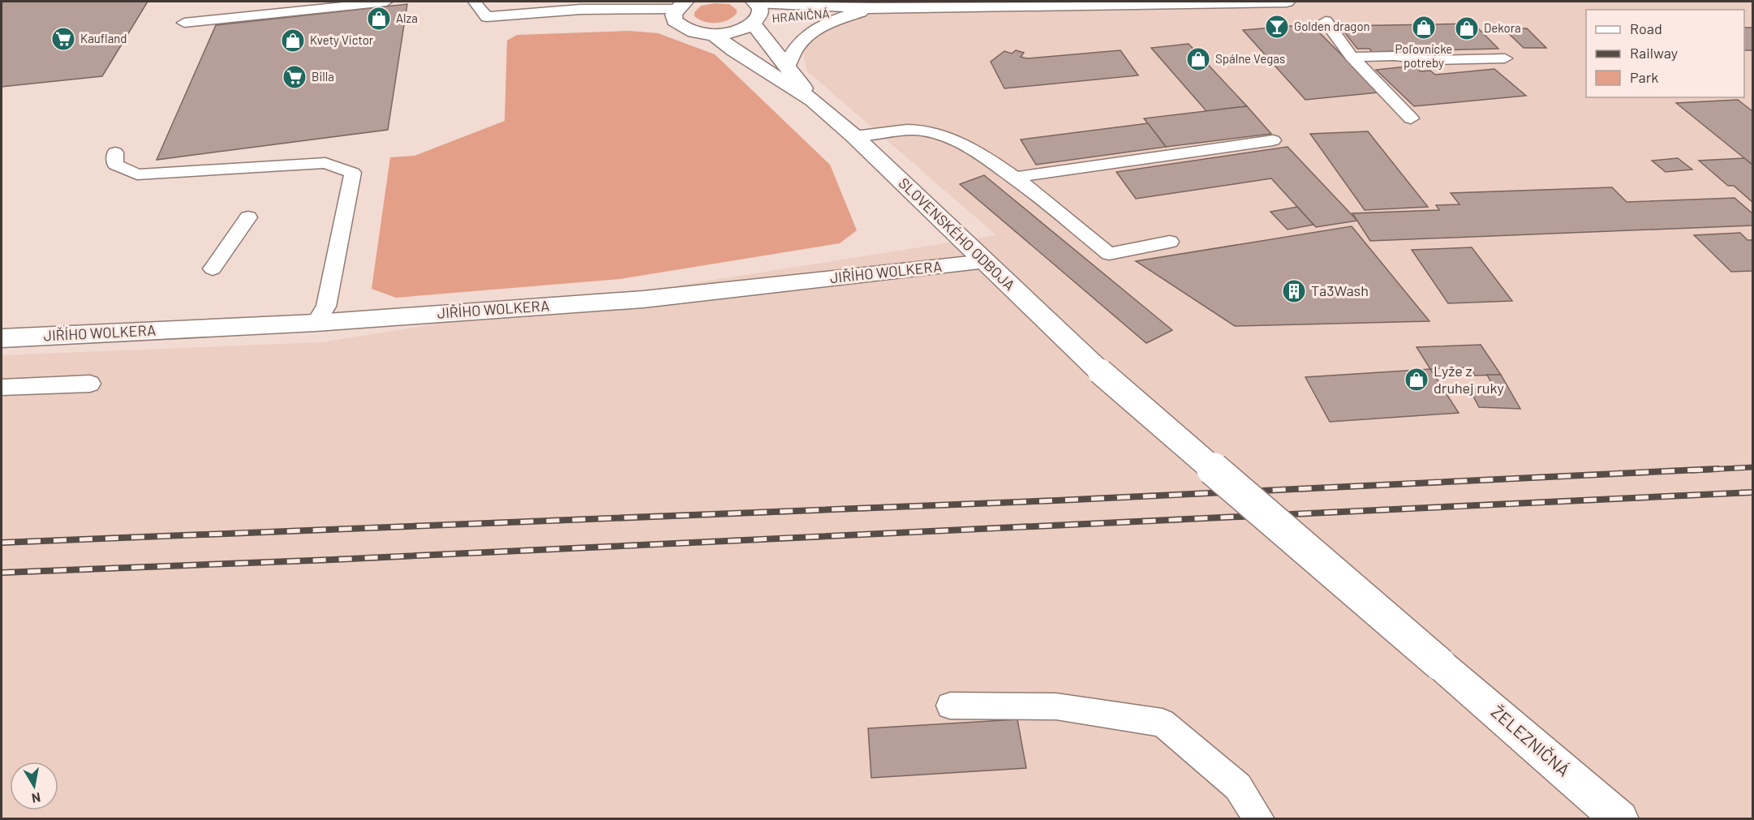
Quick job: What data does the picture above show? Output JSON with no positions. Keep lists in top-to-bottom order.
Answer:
{
  "streets": {
    "street": [
      "HRANIČNÁ",
      "SLOVENSKÉHO ODBOJA",
      "JIŘÍHO WOLKERA",
      "ŽELEZNIČNÁ"
    ]
  },
  "crossings": [
    ["HRANIČNÁ", "SLOVENSKÉHO ODBOJA"],
    ["SLOVENSKÉHO ODBOJA", "JIŘÍHO WOLKERA"],
    ["SLOVENSKÉHO ODBOJA", "ŽELEZNIČNÁ"]
  ],
  "places": {
    "shop": [
      "Alza",
      "Poľovnícke potreby",
      "Dekora",
      "Kvety Victor",
      "Spálne Vegas",
      "Lyže z druhej ruky"
    ],
    "bar": ["Golden dragon"],
    "supermarket": ["Kaufland", "Billa"],
    "building": ["Ta3Wash"]
  },
  "legend": ["Road", "Railway", "Park"],
  "north": "bottom"
}
